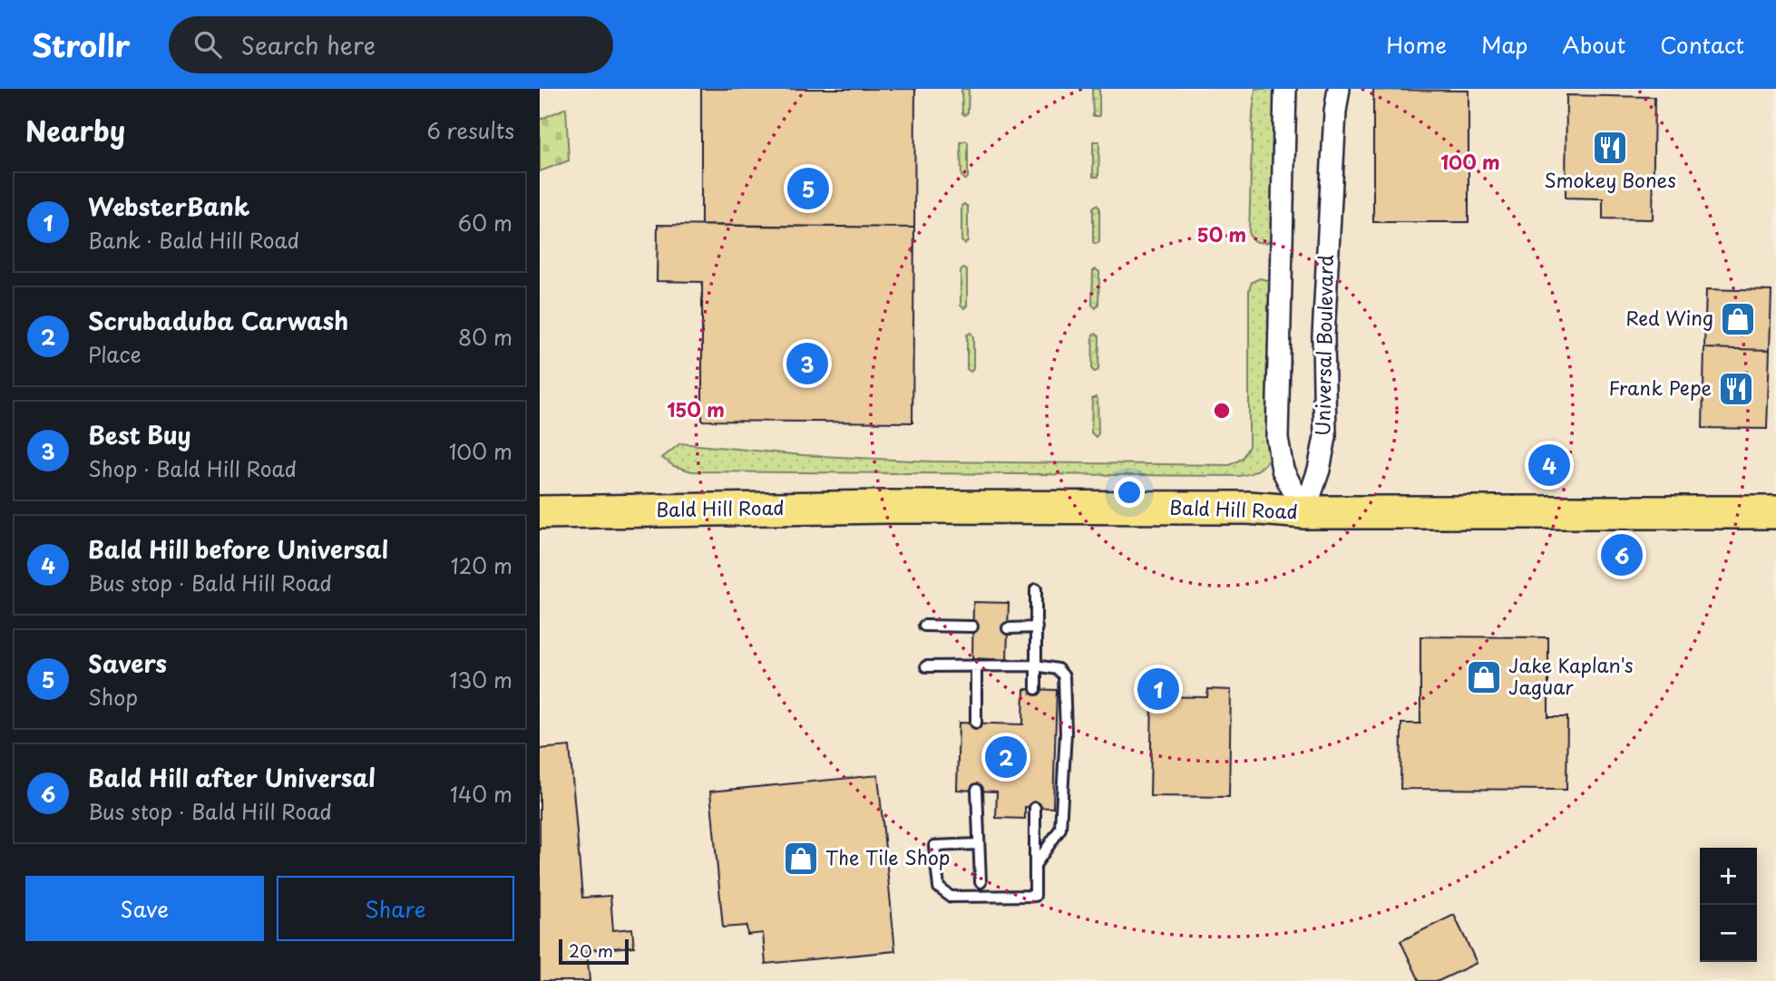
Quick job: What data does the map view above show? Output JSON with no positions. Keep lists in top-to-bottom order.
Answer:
{
  "streets": {
    "main road": ["Bald Hill Road"],
    "street": ["Universal Boulevard"]
  },
  "crossings": [
    ["Universal Boulevard", "Bald Hill Road"]
  ],
  "places": {
    "restaurant": ["Smokey Bones", "Frank Pepe"],
    "shop": ["Red Wing", "Jake Kaplan's Jaguar", "The Tile Shop"]
  },
  "scale_bar": "20 m",
  "page": {
    "header": "Strollr",
    "search": "Search here",
    "nav": [
      "Home",
      "Map",
      "About",
      "Contact"
    ],
    "heading": ["Nearby", "6 results"],
    "pins": [
      "5",
      "3",
      "4",
      "6",
      "1",
      "2"
    ],
    "list": [
      {
        "mark": "1",
        "name": "WebsterBank",
        "note": "Bank · Bald Hill Road",
        "value": "60 m"
      },
      {
        "mark": "2",
        "name": "Scrubaduba Carwash",
        "note": "Place",
        "value": "80 m"
      },
      {
        "mark": "3",
        "name": "Best Buy",
        "note": "Shop · Bald Hill Road",
        "value": "100 m"
      },
      {
        "mark": "4",
        "name": "Bald Hill before Universal",
        "note": "Bus stop · Bald Hill Road",
        "value": "120 m"
      },
      {
        "mark": "5",
        "name": "Savers",
        "note": "Shop",
        "value": "130 m"
      },
      {
        "mark": "6",
        "name": "Bald Hill after Universal",
        "note": "Bus stop · Bald Hill Road",
        "value": "140 m"
      }
    ],
    "map_buttons": ["+", "−"],
    "buttons": ["Save", "Share"],
    "scale": "20 m"
  },
  "rings": ["100 m", "50 m", "150 m"]
}
